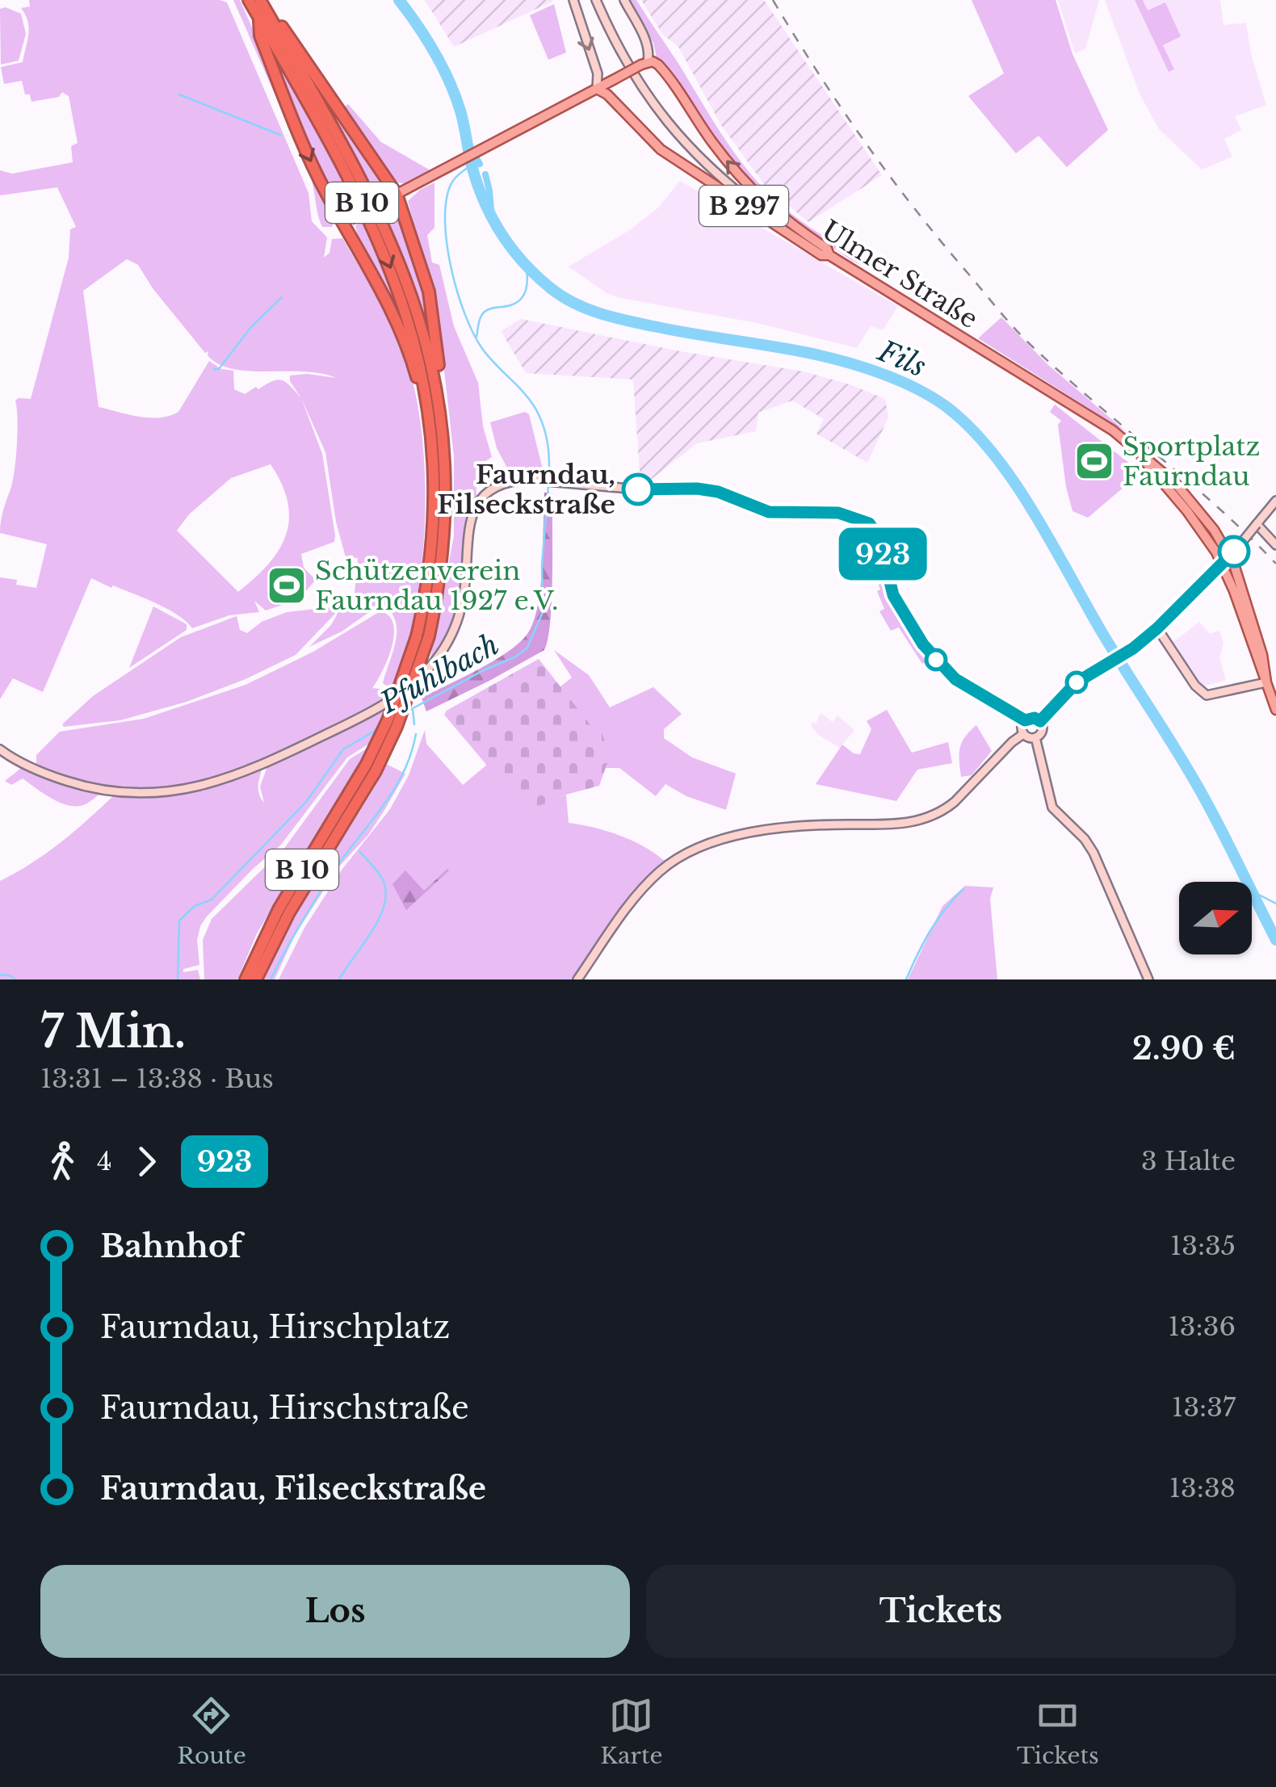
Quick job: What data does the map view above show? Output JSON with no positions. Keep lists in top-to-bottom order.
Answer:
{
  "streets": {
    "highway": ["B 10"],
    "main road": ["B 297", "Ulmer Straße"]
  },
  "crossings": [
    ["B 297", "Ulmer Straße"]
  ],
  "water": ["Fils", "Pfuhlbach"],
  "places": {
    "sports": ["Sportplatz Faurndau", "Schützenverein Faurndau 1927 e.V."],
    "other": ["Faurndau, Filseckstraße"]
  },
  "lines": ["bus line 923"],
  "north": "right",
  "page": {
    "on_map": "923",
    "heading": ["7 Min.", "13:31 – 13:38 · Bus", "2.90 €"],
    "legs": ["4", "923", "3 Halte"],
    "list": [
      {
        "name": "Bahnhof",
        "value": "13:35"
      },
      {
        "name": "Faurndau, Hirschplatz",
        "value": "13:36"
      },
      {
        "name": "Faurndau, Hirschstraße",
        "value": "13:37"
      },
      {
        "name": "Faurndau, Filseckstraße",
        "value": "13:38"
      }
    ],
    "buttons": ["Los", "Tickets"],
    "tabs": ["Route", "Karte", "Tickets"]
  }
}
